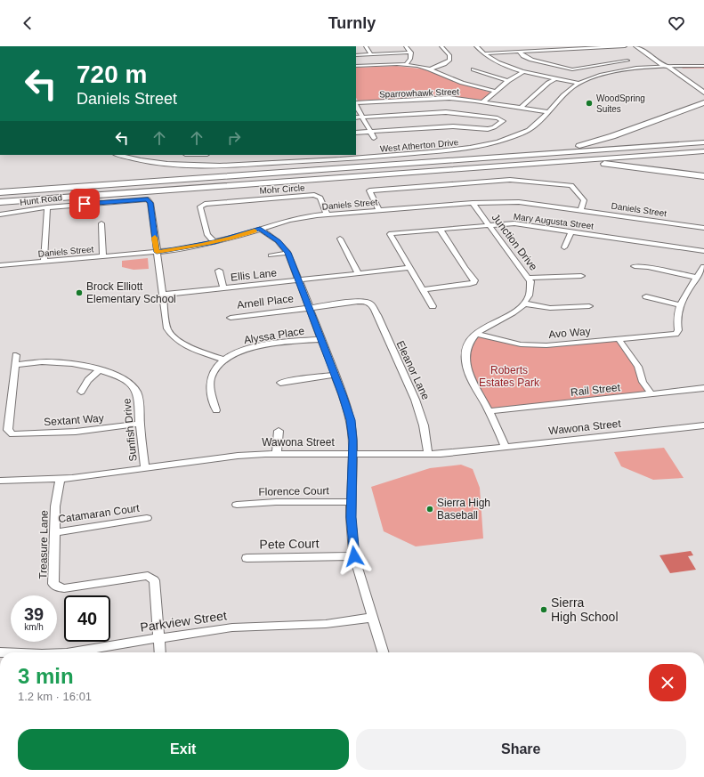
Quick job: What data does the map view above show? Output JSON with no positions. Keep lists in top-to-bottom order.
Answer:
{
  "streets": {
    "street": [
      "Sparrowhawk Street",
      "West Atherton Drive",
      "Mohr Circle",
      "Hunt Road",
      "Daniels Street",
      "Mary Augusta Street",
      "Junction Drive",
      "Ellis Lane",
      "Arnell Place",
      "Avo Way",
      "Alyssa Place",
      "Eleanor Lane",
      "Rail Street",
      "Sextant Way",
      "Wawona Street",
      "Sunfish Drive",
      "Florence Court",
      "Catamaran Court",
      "Pete Court",
      "Treasure Lane",
      "Parkview Street"
    ]
  },
  "crossings": [
    ["Sparrowhawk Street", "West Atherton Drive"],
    ["Mohr Circle", "Daniels Street"],
    ["Hunt Road", "Daniels Street"],
    ["Daniels Street", "Junction Drive"],
    ["Mary Augusta Street", "Junction Drive"],
    ["Mary Augusta Street", "Ellis Lane"],
    ["Arnell Place", "Eleanor Lane"],
    ["Eleanor Lane", "Wawona Street"],
    ["Sextant Way", "Sunfish Drive"],
    ["Wawona Street", "Sunfish Drive"],
    ["Wawona Street", "Treasure Lane"],
    ["Catamaran Court", "Treasure Lane"],
    ["Treasure Lane", "Parkview Street"]
  ],
  "parks": ["Roberts Estates Park"],
  "places": [
    "WoodSpring Suites",
    "Brock Elliott Elementary School",
    "Sierra High Baseball",
    "Sierra High School"
  ],
  "page": {
    "header": "Turnly",
    "turn": ["720 m", "Daniels Street"],
    "speed": "39 km/h",
    "limit": "40",
    "heading": ["3 min", "1.2 km · 16:01"],
    "buttons": ["Exit", "Share"]
  }
}
